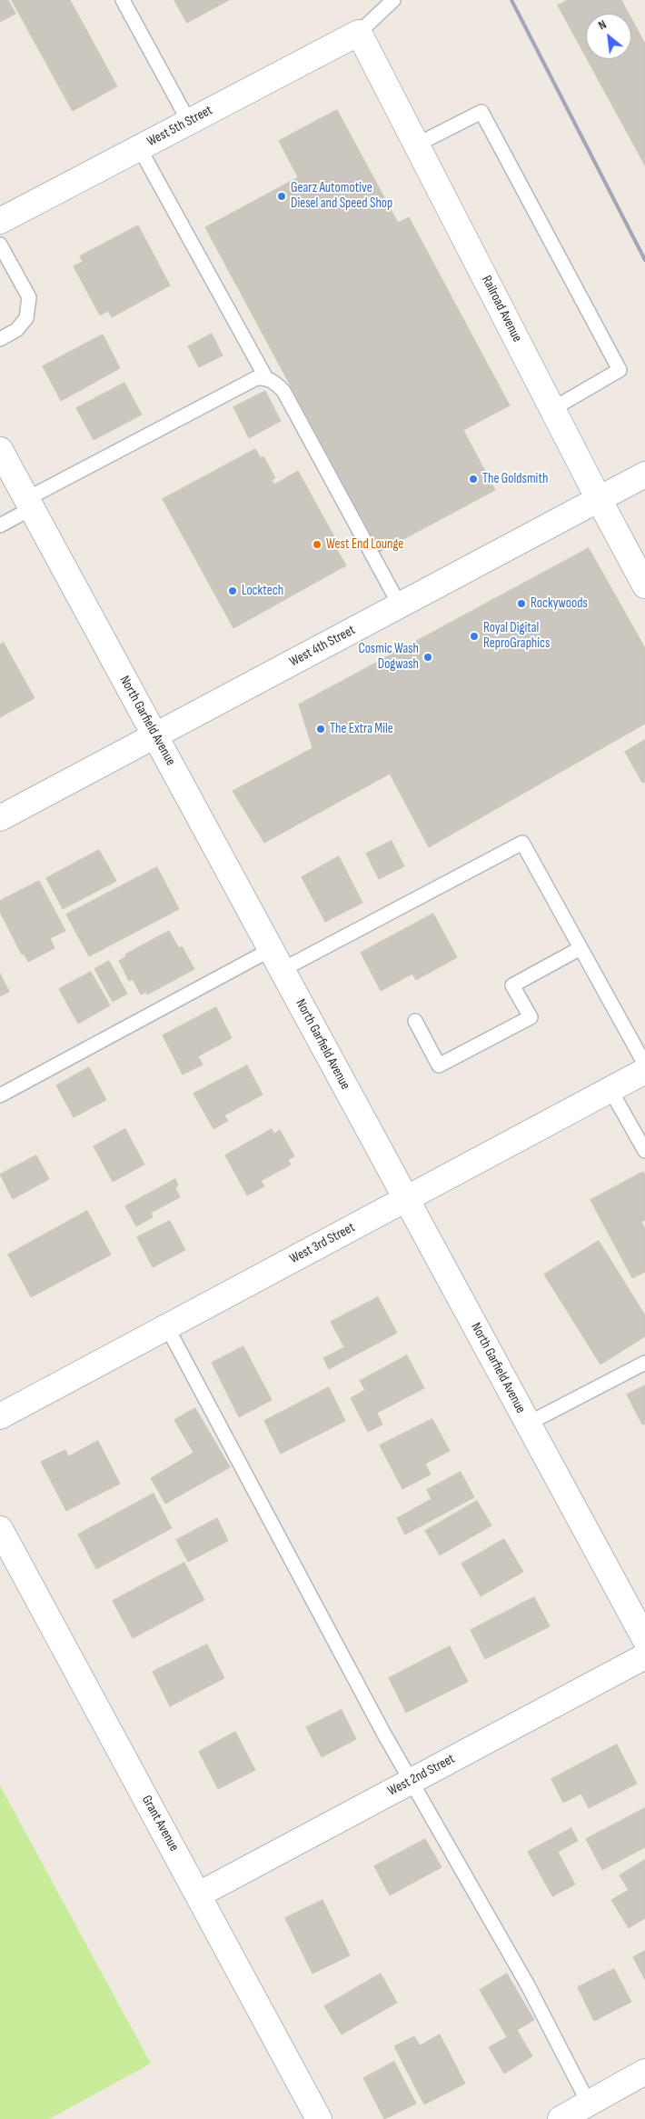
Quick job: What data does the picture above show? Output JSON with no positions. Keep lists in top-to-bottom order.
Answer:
{
  "streets": {
    "street": [
      "West 5th Street",
      "Railroad Avenue",
      "West 4th Street",
      "North Garfield Avenue",
      "West 3rd Street",
      "West 2nd Street",
      "Grant Avenue"
    ]
  },
  "crossings": [
    ["West 5th Street", "Railroad Avenue"],
    ["Railroad Avenue", "West 4th Street"],
    ["West 4th Street", "North Garfield Avenue"],
    ["North Garfield Avenue", "West 3rd Street"],
    ["West 2nd Street", "Grant Avenue"]
  ],
  "places": [
    "Gearz Automotive Diesel and Speed Shop",
    "The Goldsmith",
    "West End Lounge",
    "Locktech",
    "Rockywoods",
    "Royal Digital ReproGraphics",
    "Cosmic Wash Dogwash",
    "The Extra Mile"
  ],
  "north": "top left"
}
